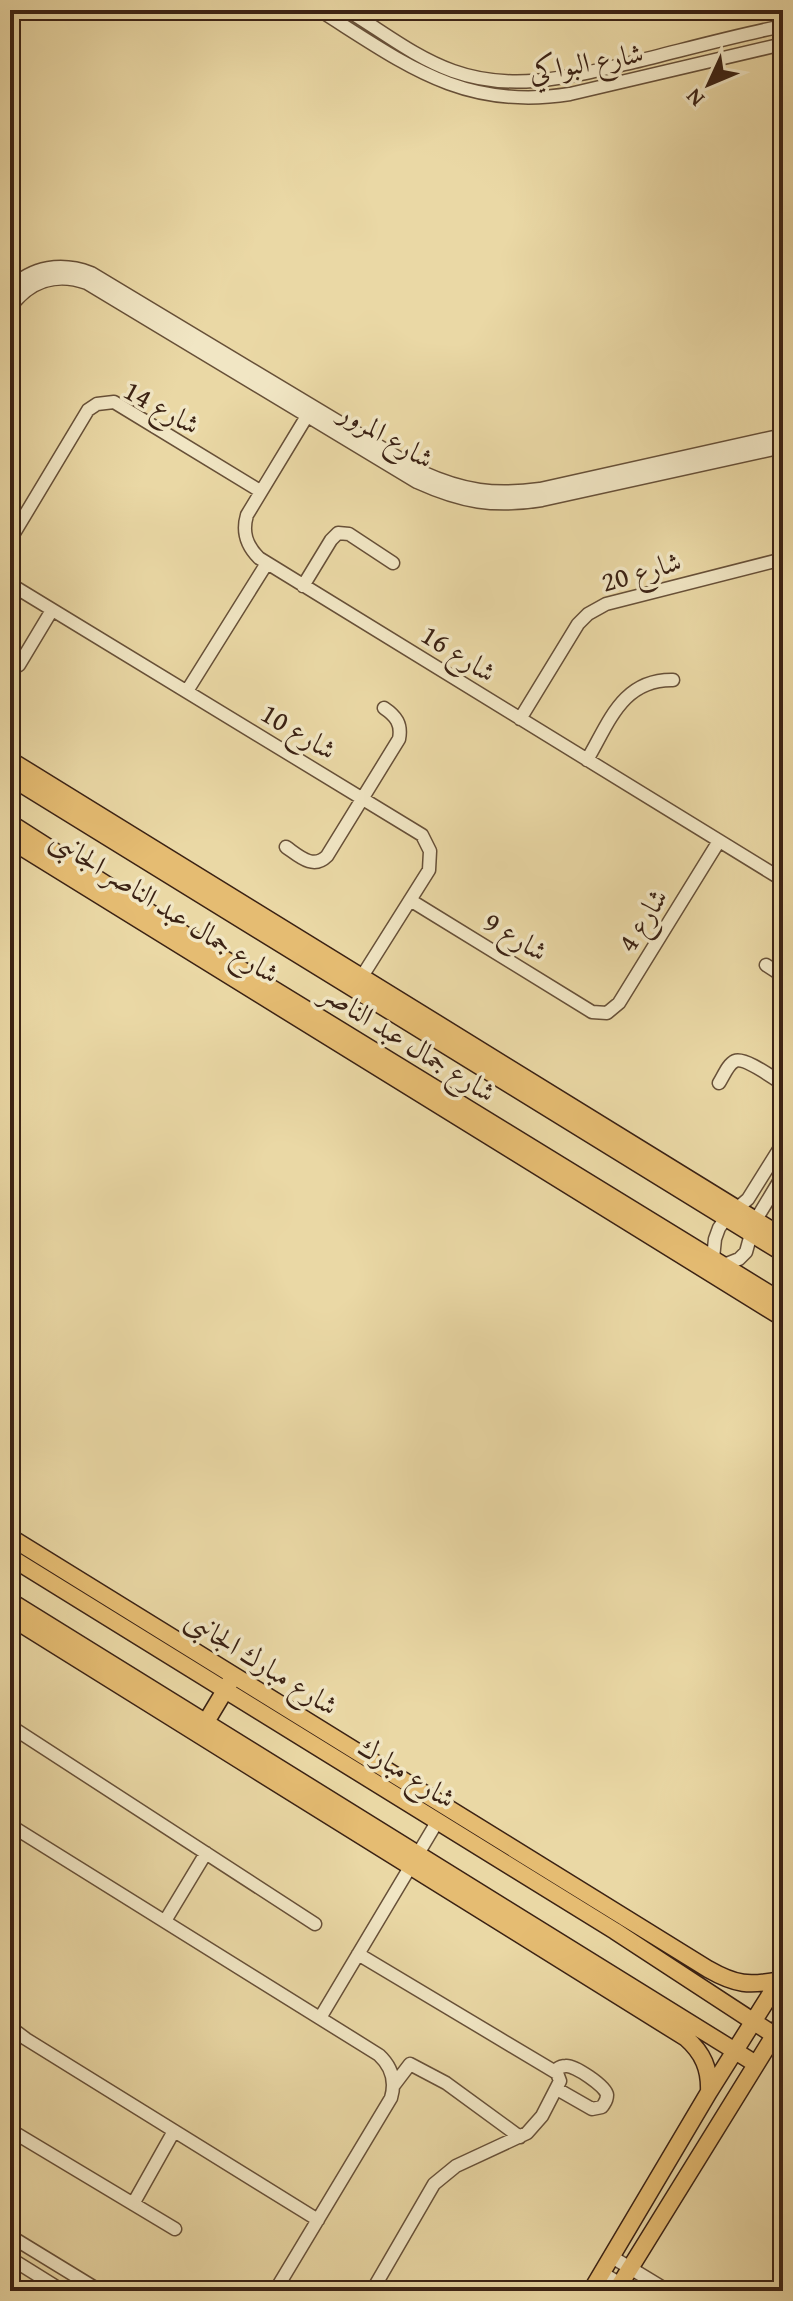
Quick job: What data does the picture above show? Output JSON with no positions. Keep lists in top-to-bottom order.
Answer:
{
  "streets": {
    "main road": [
      "شارع جمال عبد الناصر الجانبى",
      "شارع جمال عبد الناصر",
      "شارع مبارك الجانبى",
      "شارع مبارك"
    ],
    "street": [
      "شارع البواكي",
      "شارع 14",
      "شارع المرور",
      "شارع 20",
      "شارع 16",
      "شارع 10",
      "شارع 4",
      "شارع 9"
    ]
  },
  "crossings": [
    ["شارع 14", "شارع 16"],
    ["شارع المرور", "شارع 16"],
    ["شارع 20", "شارع 16"],
    ["شارع 16", "شارع 4"],
    ["شارع 10", "شارع جمال عبد الناصر الجانبى"],
    ["شارع 10", "شارع 9"],
    ["شارع جمال عبد الناصر الجانبى", "شارع جمال عبد الناصر"],
    ["شارع 4", "شارع 9"]
  ],
  "north": "bottom left"
}
